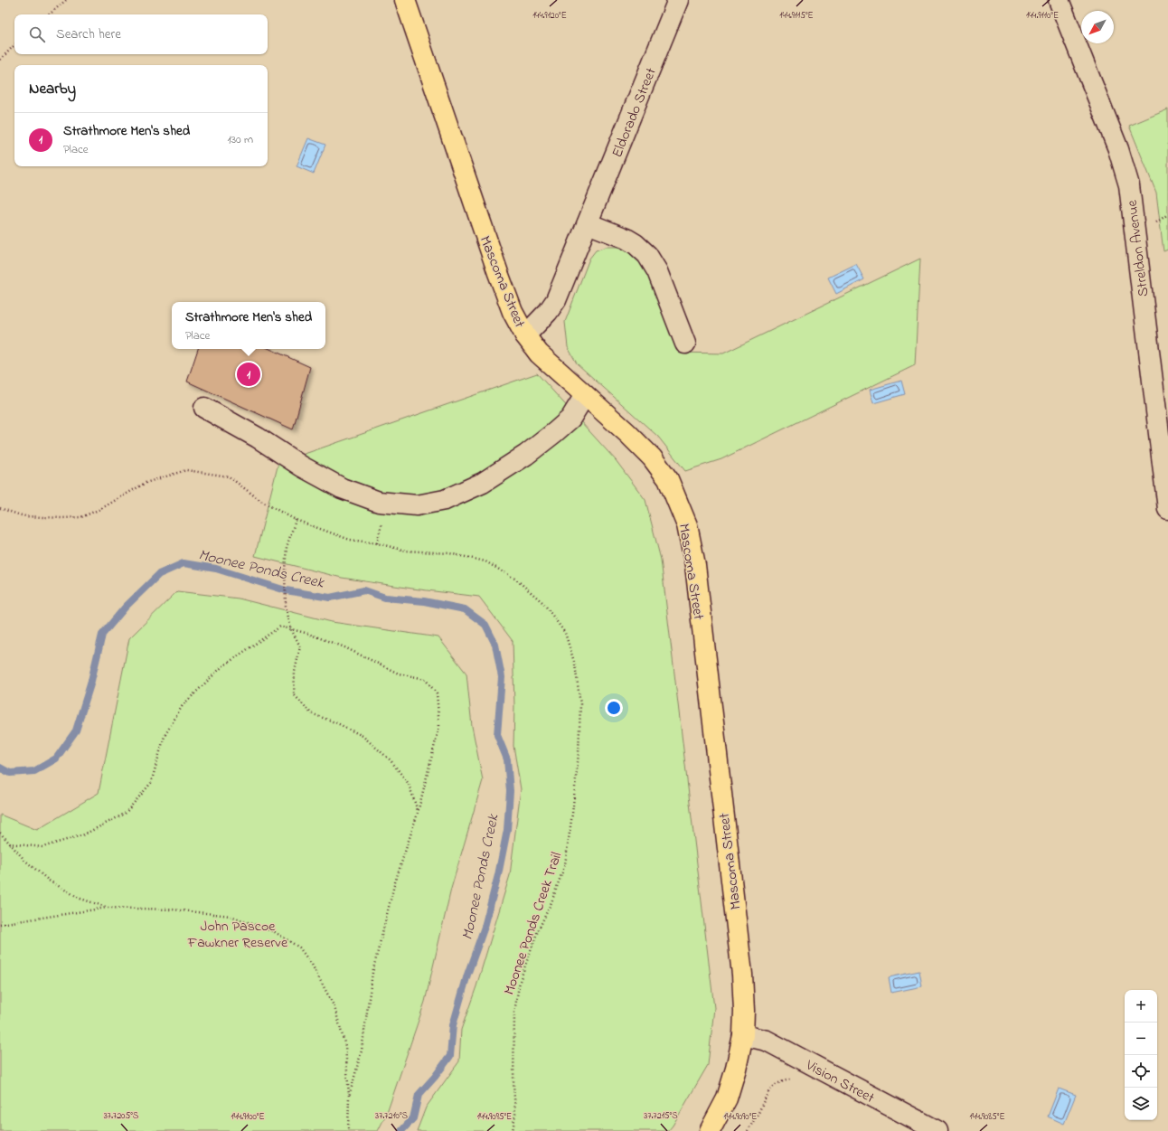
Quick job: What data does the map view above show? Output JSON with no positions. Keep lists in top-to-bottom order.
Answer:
{
  "streets": {
    "main road": ["Mascoma Street"],
    "street": ["Eldorado Street", "Streldon Avenue", "Vision Street"],
    "path": ["Moonee Ponds Creek Trail"]
  },
  "crossings": [
    ["Eldorado Street", "Mascoma Street"],
    ["Mascoma Street", "Vision Street"]
  ],
  "water": ["Moonee Ponds Creek"],
  "parks": ["John Pascoe Fawkner Reserve"],
  "north": "bottom left",
  "page": {
    "search": "Search here",
    "heading": "Nearby",
    "list": [
      {
        "mark": "1",
        "name": "Strathmore Men's shed",
        "note": "Place",
        "value": "130 m"
      }
    ],
    "popup": ["Strathmore Men's shed", "Place"],
    "pins": "1",
    "map_buttons": ["+", "−"]
  },
  "coordinates": [
    "144.9120°E",
    "144.9115°E",
    "144.9110°E",
    "37.7205°S",
    "37.7210°S",
    "37.7215°S",
    "144.9100°E",
    "144.9095°E",
    "144.9090°E",
    "144.9085°E"
  ]
}
